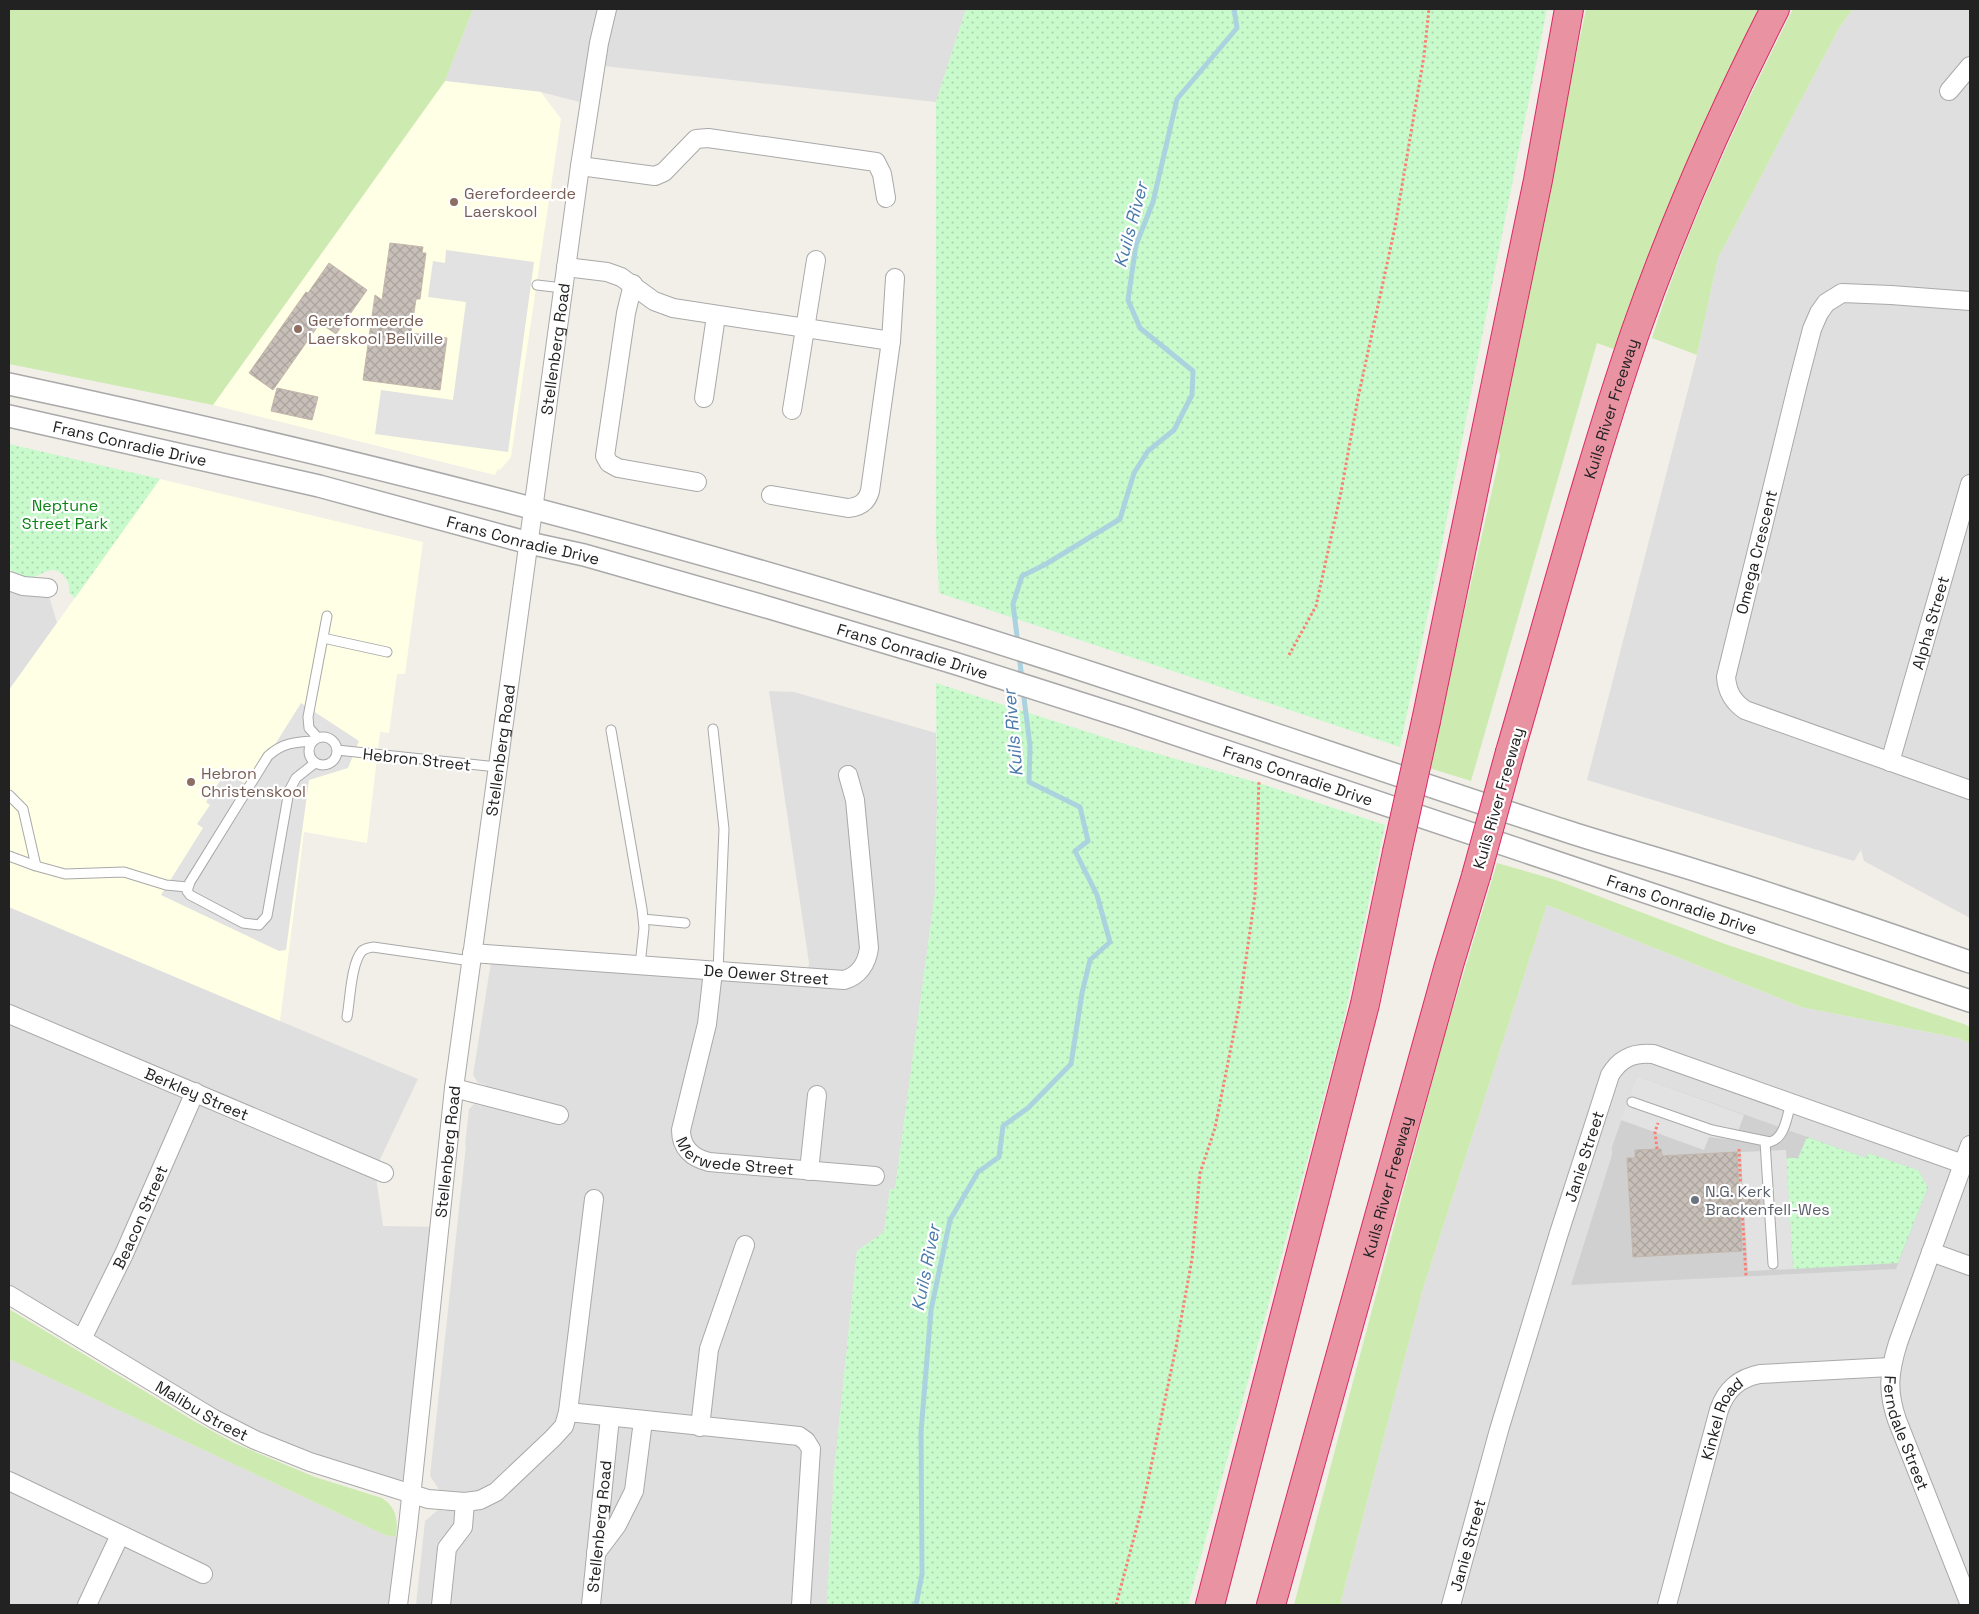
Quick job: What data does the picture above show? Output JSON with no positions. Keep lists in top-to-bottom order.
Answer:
{
  "streets": {
    "highway": ["Kuils River Freeway"],
    "street": [
      "Stellenberg Road",
      "Frans Conradie Drive",
      "Omega Crescent",
      "Alpha Street",
      "De Oewer Street",
      "Berkley Street",
      "Merwede Street",
      "Janie Street",
      "Beacon Street",
      "Malibu Street",
      "Kinkel Road",
      "Ferndale Street"
    ],
    "lane": ["Hebron Street"]
  },
  "crossings": [
    ["Stellenberg Road", "Frans Conradie Drive"],
    ["Stellenberg Road", "Hebron Street"],
    ["Stellenberg Road", "De Oewer Street"],
    ["Stellenberg Road", "Malibu Street"],
    ["Omega Crescent", "Alpha Street"],
    ["De Oewer Street", "Merwede Street"],
    ["Berkley Street", "Beacon Street"],
    ["Janie Street", "Ferndale Street"],
    ["Beacon Street", "Malibu Street"],
    ["Kinkel Road", "Ferndale Street"]
  ],
  "water": ["Kuils River"],
  "parks": ["Neptune Street Park"],
  "places": [
    "Gerefordeerde Laerskool",
    "Gereformeerde Laerskool Bellville",
    "Hebron Christenskool",
    "N.G. Kerk Brackenfell-Wes"
  ]
}
